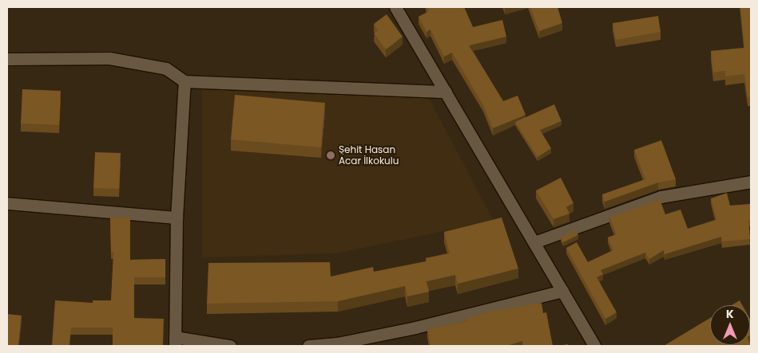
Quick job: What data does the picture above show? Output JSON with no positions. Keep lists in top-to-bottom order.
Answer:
{
  "places": ["Şehit Hasan Acar İlkokulu"],
  "north": "top"
}
